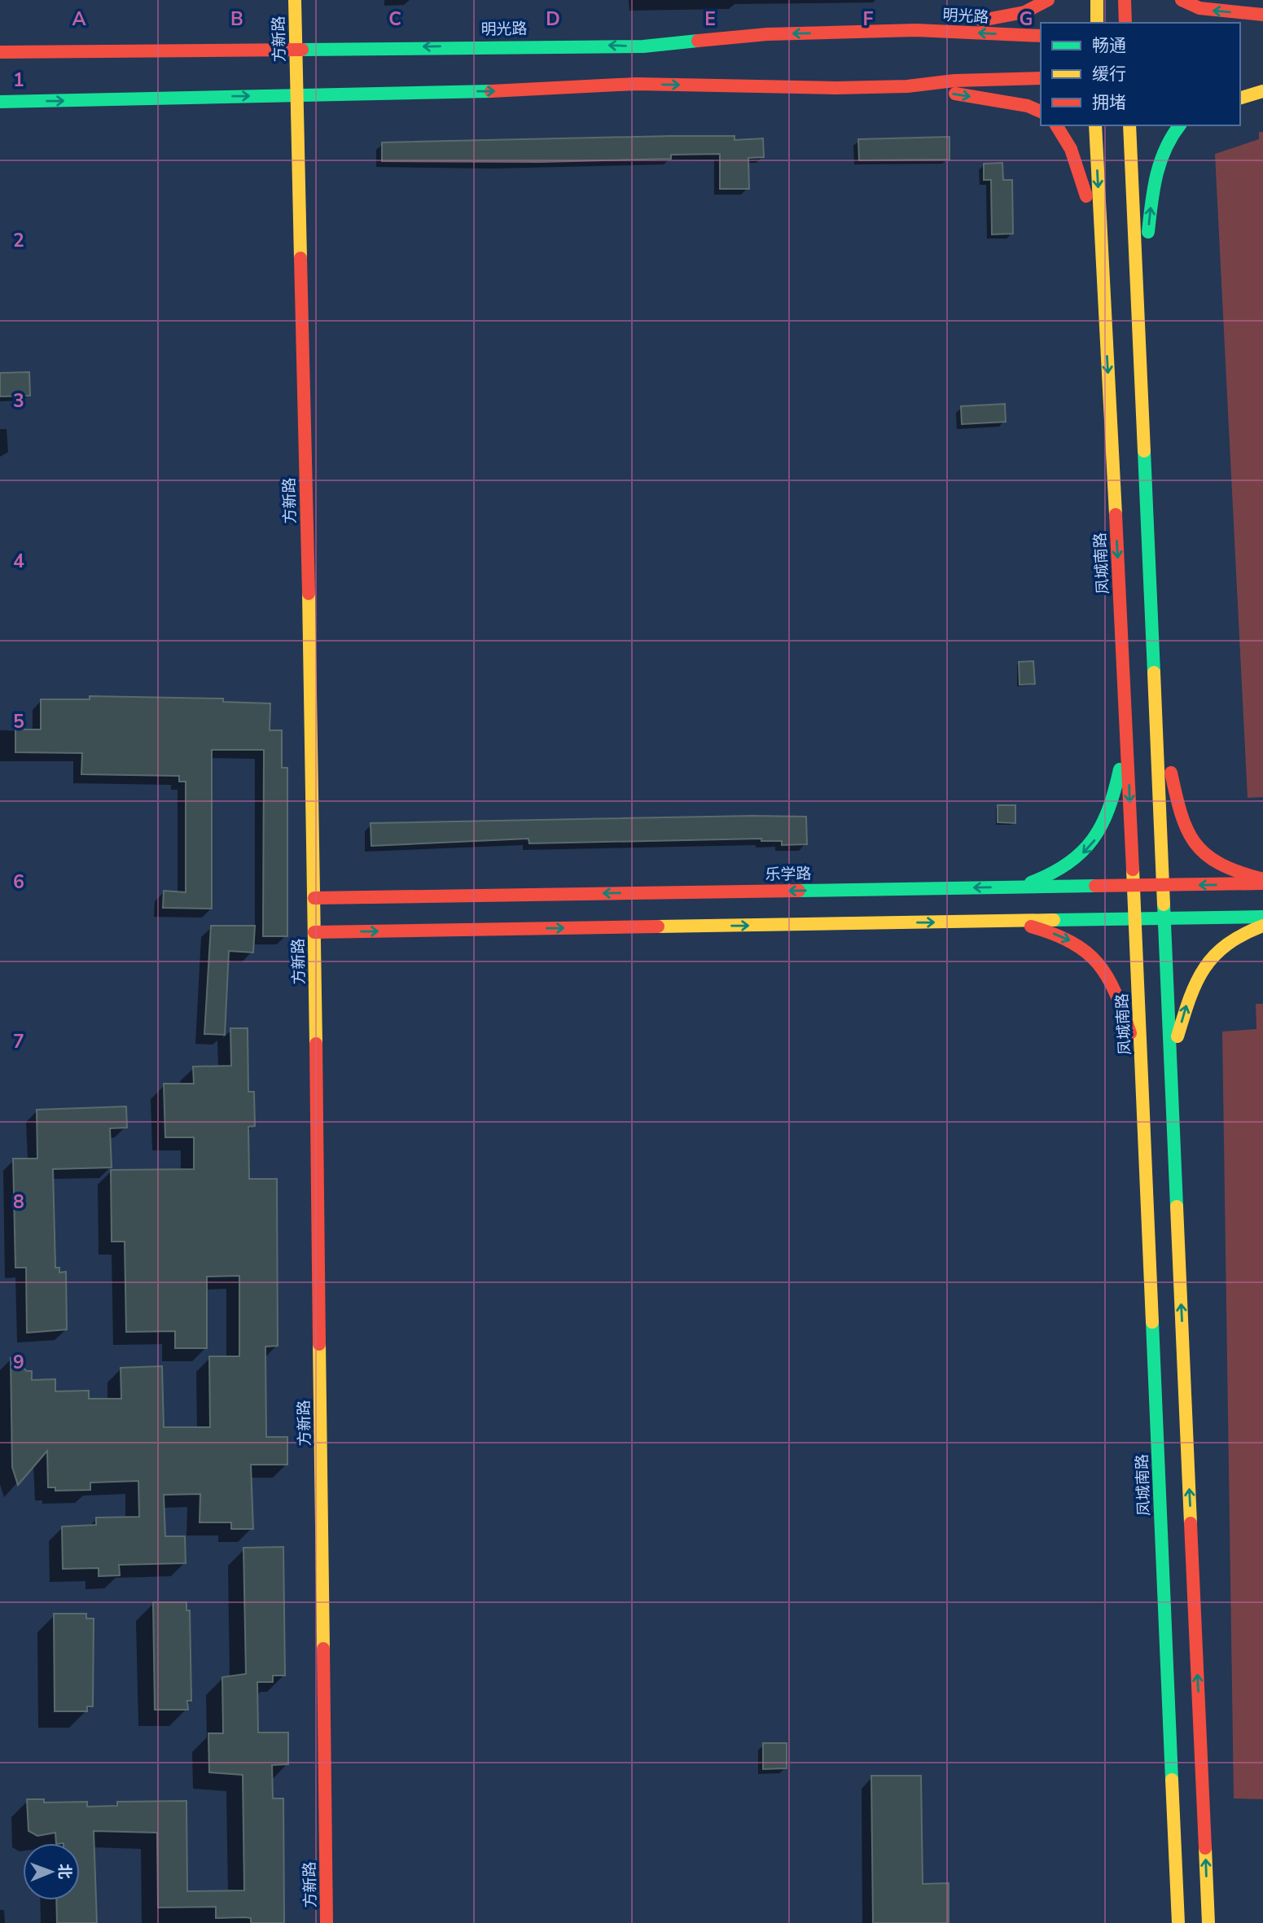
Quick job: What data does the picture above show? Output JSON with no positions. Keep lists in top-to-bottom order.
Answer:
{
  "streets": {
    "street": [
      "明光路",
      "方新路",
      "凤城南路",
      "乐学路"
    ]
  },
  "crossings": [
    ["明光路", "方新路"],
    ["方新路", "乐学路"],
    ["凤城南路", "乐学路"]
  ],
  "legend": ["畅通", "缓行", "拥堵"],
  "north": "right",
  "grid": {
    "columns": [
      "A",
      "B",
      "C",
      "D",
      "E",
      "F",
      "G"
    ],
    "rows": [
      "1",
      "2",
      "3",
      "4",
      "5",
      "6",
      "7",
      "8",
      "9"
    ]
  }
}
